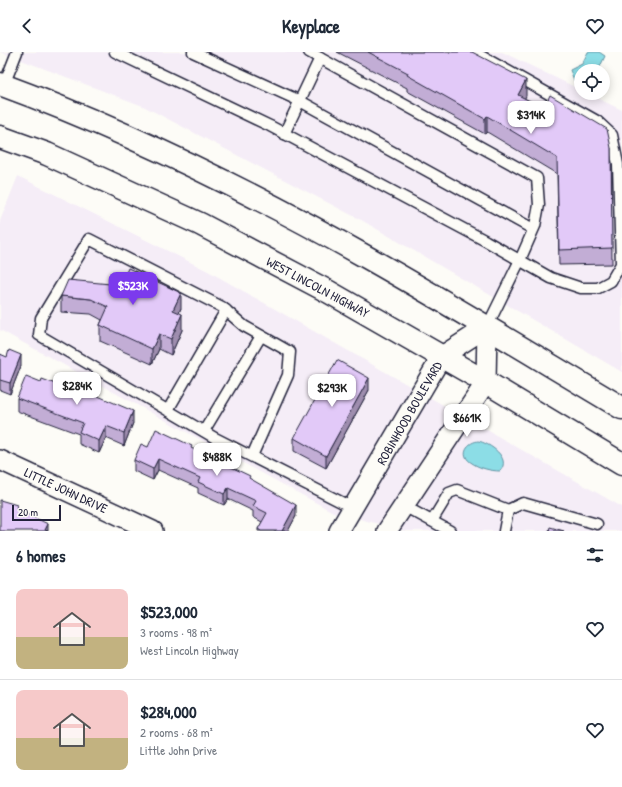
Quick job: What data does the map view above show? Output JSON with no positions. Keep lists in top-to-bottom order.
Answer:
{
  "streets": {
    "main road": ["WEST LINCOLN HIGHWAY"],
    "street": ["ROBINHOOD BOULEVARD", "LITTLE JOHN DRIVE"]
  },
  "crossings": [
    ["WEST LINCOLN HIGHWAY", "ROBINHOOD BOULEVARD"]
  ],
  "scale_bar": "20 m",
  "page": {
    "header": "Keyplace",
    "price": [
      "$314K",
      "$523K",
      "$284K",
      "$293K",
      "$661K",
      "$488K"
    ],
    "scale": "20 m",
    "heading": "6 homes",
    "list": [
      {
        "name": "$523,000",
        "note": "3 rooms · 98 m² · West Lincoln Highway"
      },
      {
        "name": "$284,000",
        "note": "2 rooms · 68 m² · Little John Drive"
      }
    ]
  }
}
